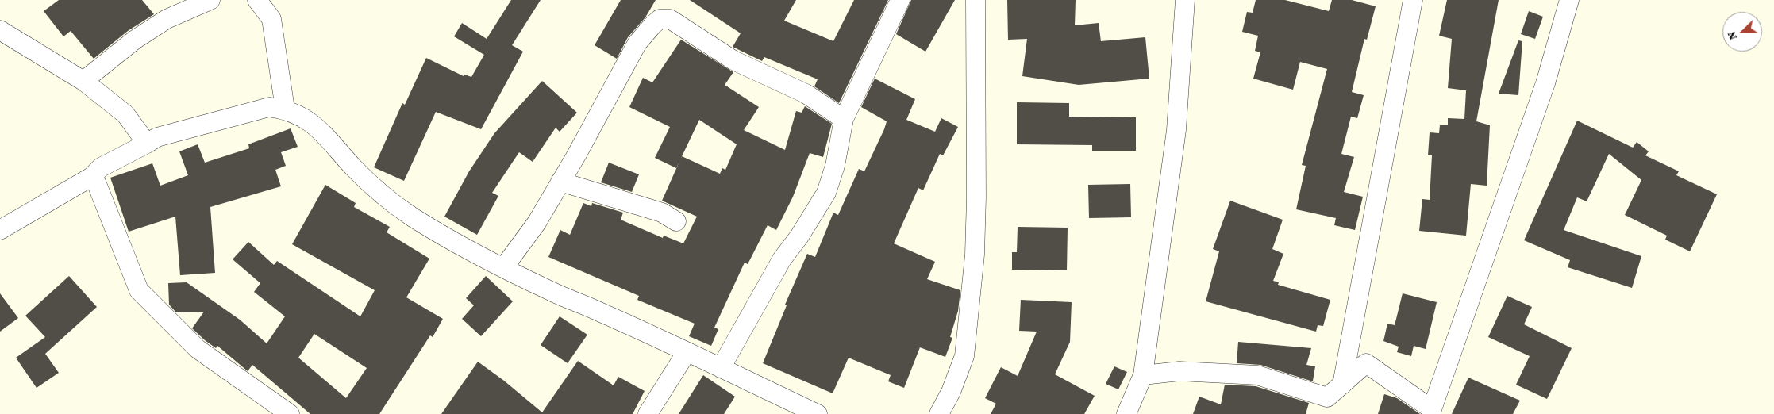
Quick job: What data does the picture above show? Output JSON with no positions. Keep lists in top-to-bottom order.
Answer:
{
  "north": "left"
}
